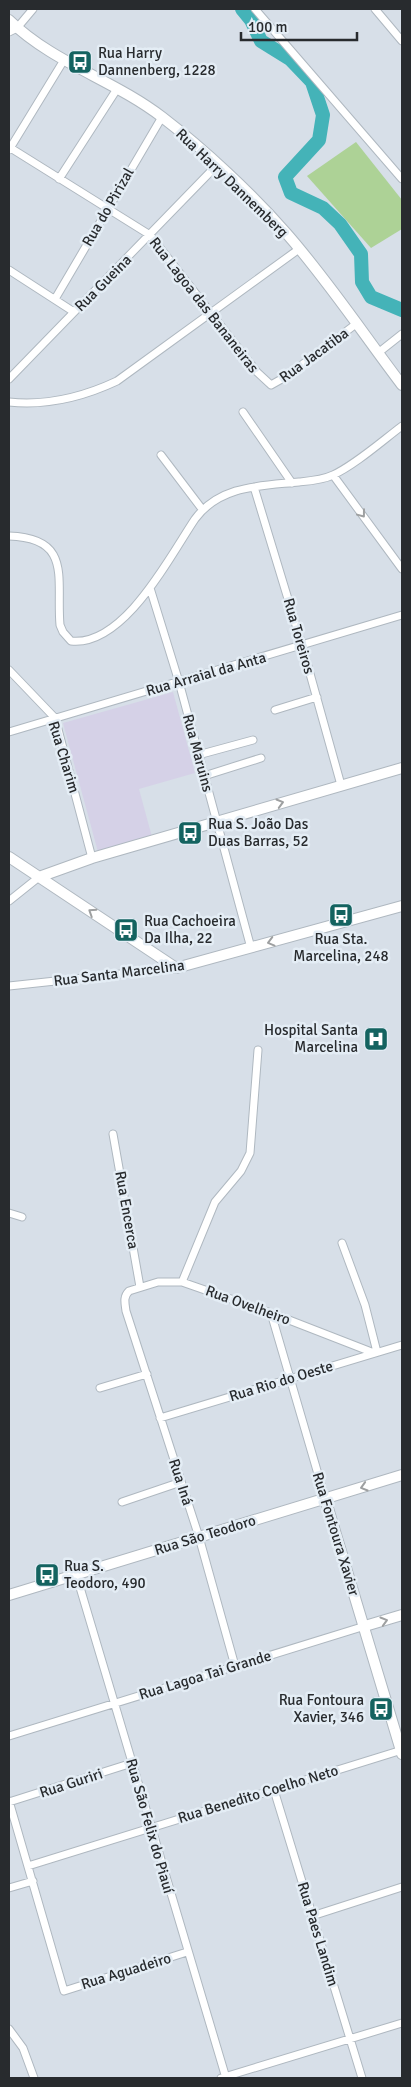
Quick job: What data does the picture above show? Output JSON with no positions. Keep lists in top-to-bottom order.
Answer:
{
  "streets": {
    "main road": [
      "Rua Harry Dannemberg",
      "Rua Santa Marcelina",
      "Rua Fontoura Xavier",
      "Rua São Teodoro",
      "Rua Lagoa Tai Grande"
    ],
    "street": [
      "Rua do Pirizal",
      "Rua Gueina",
      "Rua Lagoa das Bananeiras",
      "Rua Jacatiba",
      "Rua Toreiros",
      "Rua Arraial da Anta",
      "Rua Maruins",
      "Rua Charim",
      "Rua Encerca",
      "Rua Ovelheiro",
      "Rua Rio do Oeste",
      "Rua Iná",
      "Rua Guriri",
      "Rua Benedito Coelho Neto",
      "Rua São Felix do Piauí",
      "Rua Paes Landim",
      "Rua Aguadeiro"
    ]
  },
  "crossings": [
    ["Rua Harry Dannemberg", "Rua do Pirizal"],
    ["Rua Harry Dannemberg", "Rua Gueina"],
    ["Rua Harry Dannemberg", "Rua Jacatiba"],
    ["Rua do Pirizal", "Rua Lagoa das Bananeiras"],
    ["Rua Gueina", "Rua Lagoa das Bananeiras"],
    ["Rua Lagoa das Bananeiras", "Rua Jacatiba"],
    ["Rua Toreiros", "Rua Arraial da Anta"],
    ["Rua Arraial da Anta", "Rua Maruins"],
    ["Rua Arraial da Anta", "Rua Charim"],
    ["Rua Maruins", "Rua Santa Marcelina"],
    ["Rua Encerca", "Rua Ovelheiro"],
    ["Rua Ovelheiro", "Rua Rio do Oeste"],
    ["Rua Ovelheiro", "Rua Iná"],
    ["Rua Ovelheiro", "Rua Fontoura Xavier"],
    ["Rua Rio do Oeste", "Rua Iná"],
    ["Rua Rio do Oeste", "Rua Fontoura Xavier"],
    ["Rua Iná", "Rua São Teodoro"],
    ["Rua Iná", "Rua Lagoa Tai Grande"],
    ["Rua Fontoura Xavier", "Rua São Teodoro"],
    ["Rua Fontoura Xavier", "Rua Lagoa Tai Grande"],
    ["Rua Fontoura Xavier", "Rua Benedito Coelho Neto"],
    ["Rua São Teodoro", "Rua São Felix do Piauí"],
    ["Rua Lagoa Tai Grande", "Rua São Felix do Piauí"],
    ["Rua Guriri", "Rua São Felix do Piauí"],
    ["Rua Benedito Coelho Neto", "Rua São Felix do Piauí"],
    ["Rua Benedito Coelho Neto", "Rua Paes Landim"],
    ["Rua São Felix do Piauí", "Rua Aguadeiro"]
  ],
  "one_way": ["Rua Santa Marcelina"],
  "places": {
    "bus stop": [
      "Rua Harry Dannenberg, 1228",
      "Rua S. João Das Duas Barras, 52",
      "Rua Sta. Marcelina, 248",
      "Rua Cachoeira Da Ilha, 22",
      "Rua S. Teodoro, 490",
      "Rua Fontoura Xavier, 346"
    ],
    "hospital": ["Hospital Santa Marcelina"]
  },
  "scale_bar": "100 m"
}
